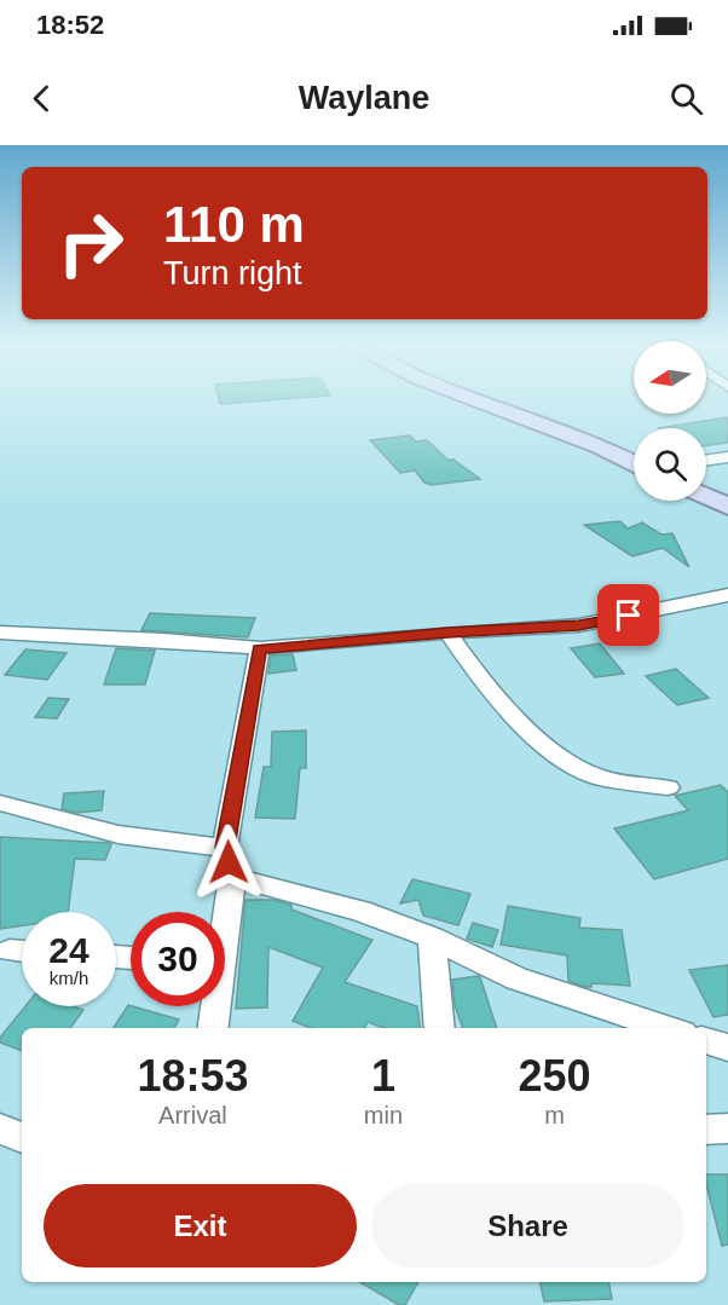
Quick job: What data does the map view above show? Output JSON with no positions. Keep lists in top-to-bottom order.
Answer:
{
  "north": "left",
  "page": {
    "status": "18:52",
    "header": "Waylane",
    "turn": ["110 m", "Turn right"],
    "speed": "24 km/h",
    "limit": "30",
    "eta": [
      "18:53",
      "Arrival",
      "1",
      "min",
      "250",
      "m"
    ],
    "buttons": ["Exit", "Share"]
  }
}
